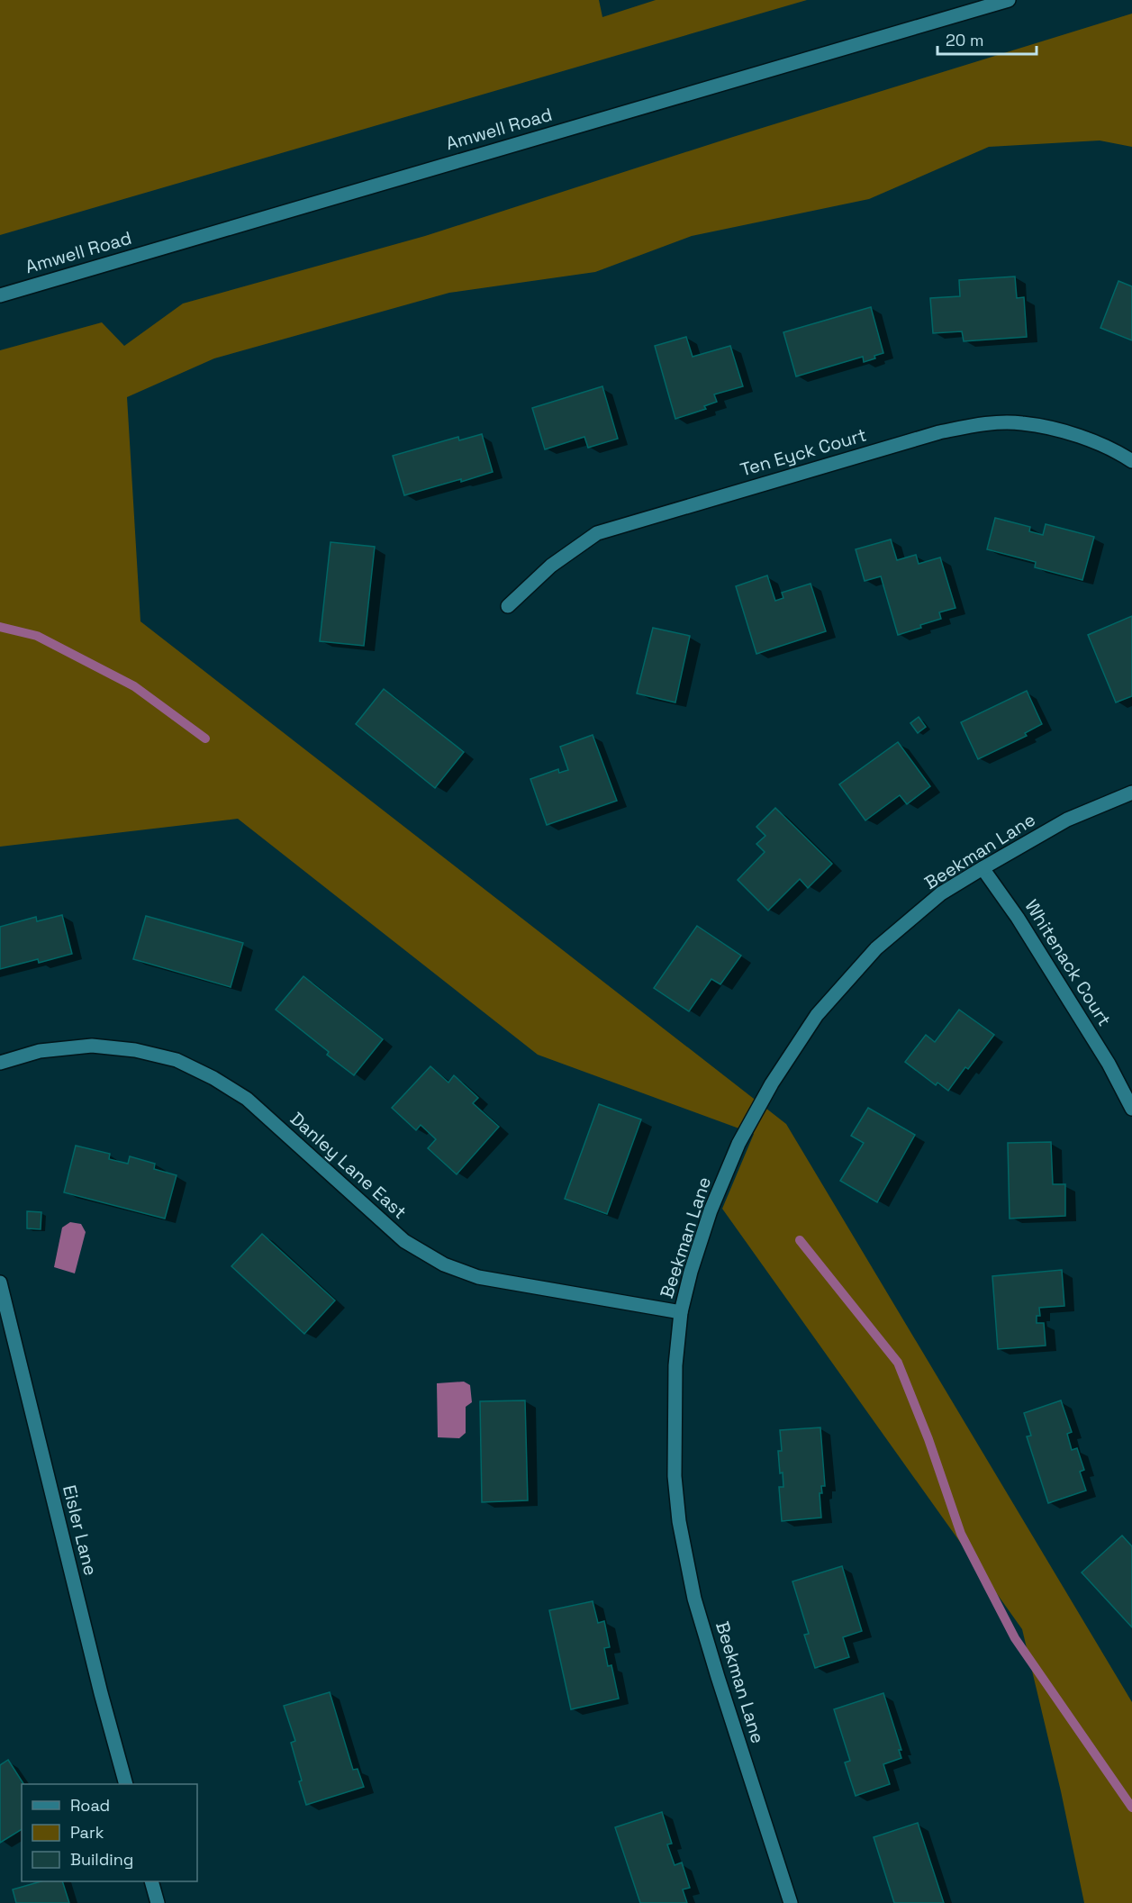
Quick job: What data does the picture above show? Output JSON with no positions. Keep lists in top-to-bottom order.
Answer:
{
  "streets": {
    "street": [
      "Amwell Road",
      "Ten Eyck Court",
      "Beekman Lane",
      "Whitenack Court",
      "Danley Lane East",
      "Eisler Lane"
    ]
  },
  "crossings": [
    ["Beekman Lane", "Whitenack Court"],
    ["Beekman Lane", "Danley Lane East"]
  ],
  "legend": ["Road", "Park", "Building"],
  "scale_bar": "20 m"
}
